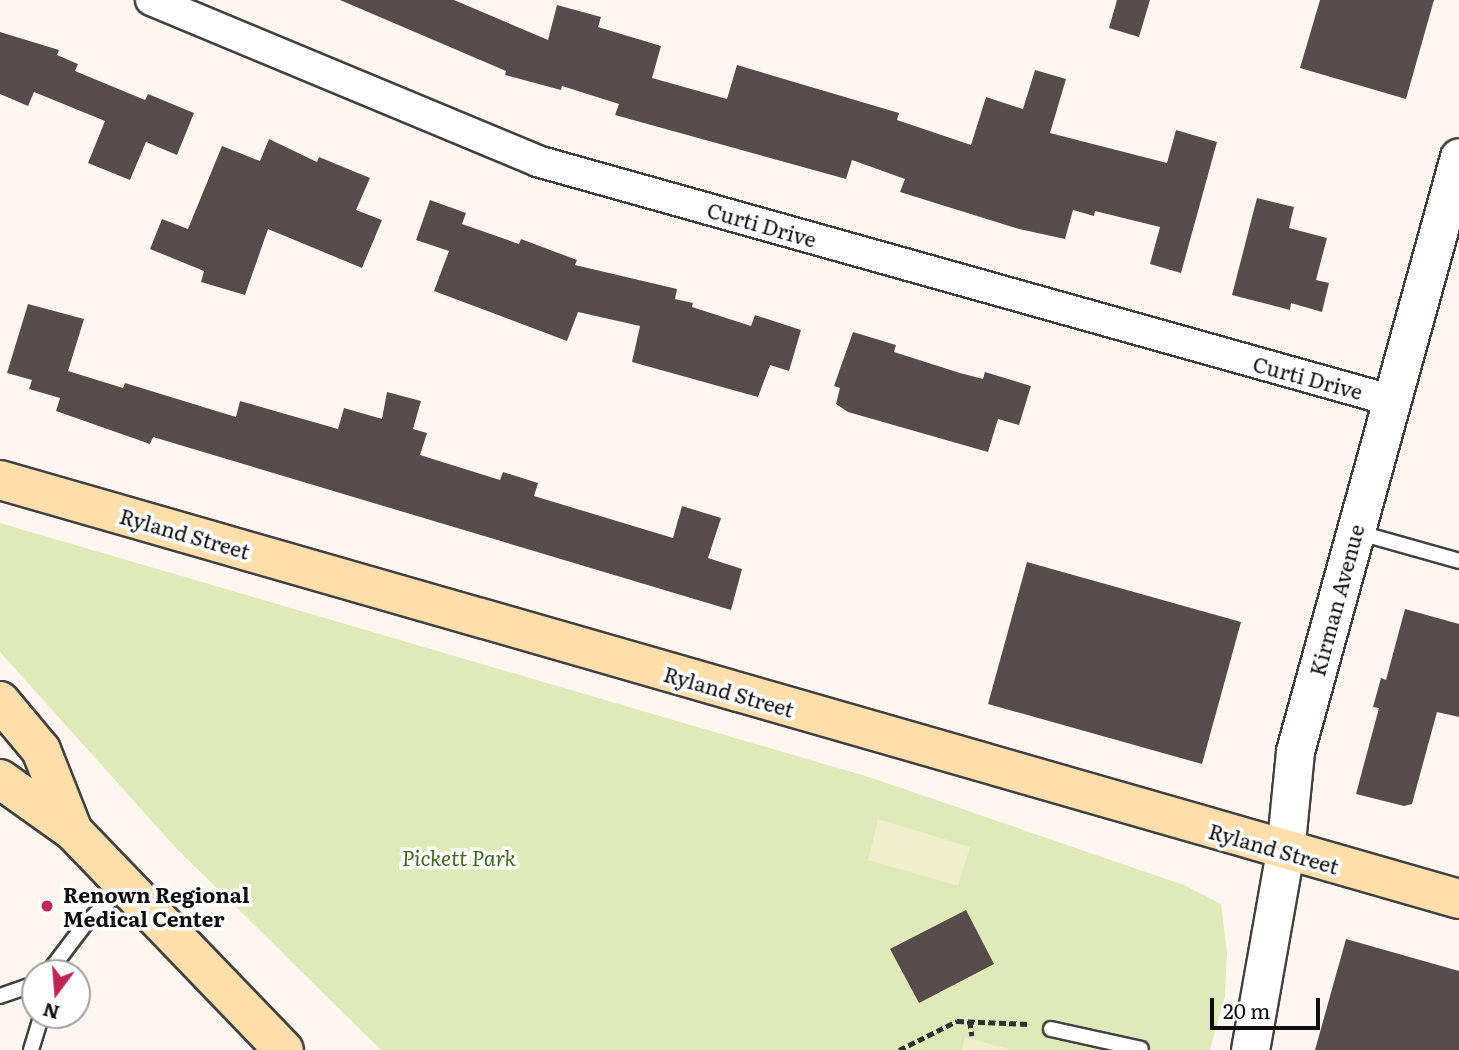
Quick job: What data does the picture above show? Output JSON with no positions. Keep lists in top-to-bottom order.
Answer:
{
  "streets": {
    "main road": ["Ryland Street"],
    "street": ["Curti Drive", "Kirman Avenue"]
  },
  "crossings": [
    ["Curti Drive", "Kirman Avenue"],
    ["Ryland Street", "Kirman Avenue"]
  ],
  "parks": ["Pickett Park"],
  "places": ["Renown Regional Medical Center"],
  "scale_bar": "20 m",
  "north": "bottom"
}
